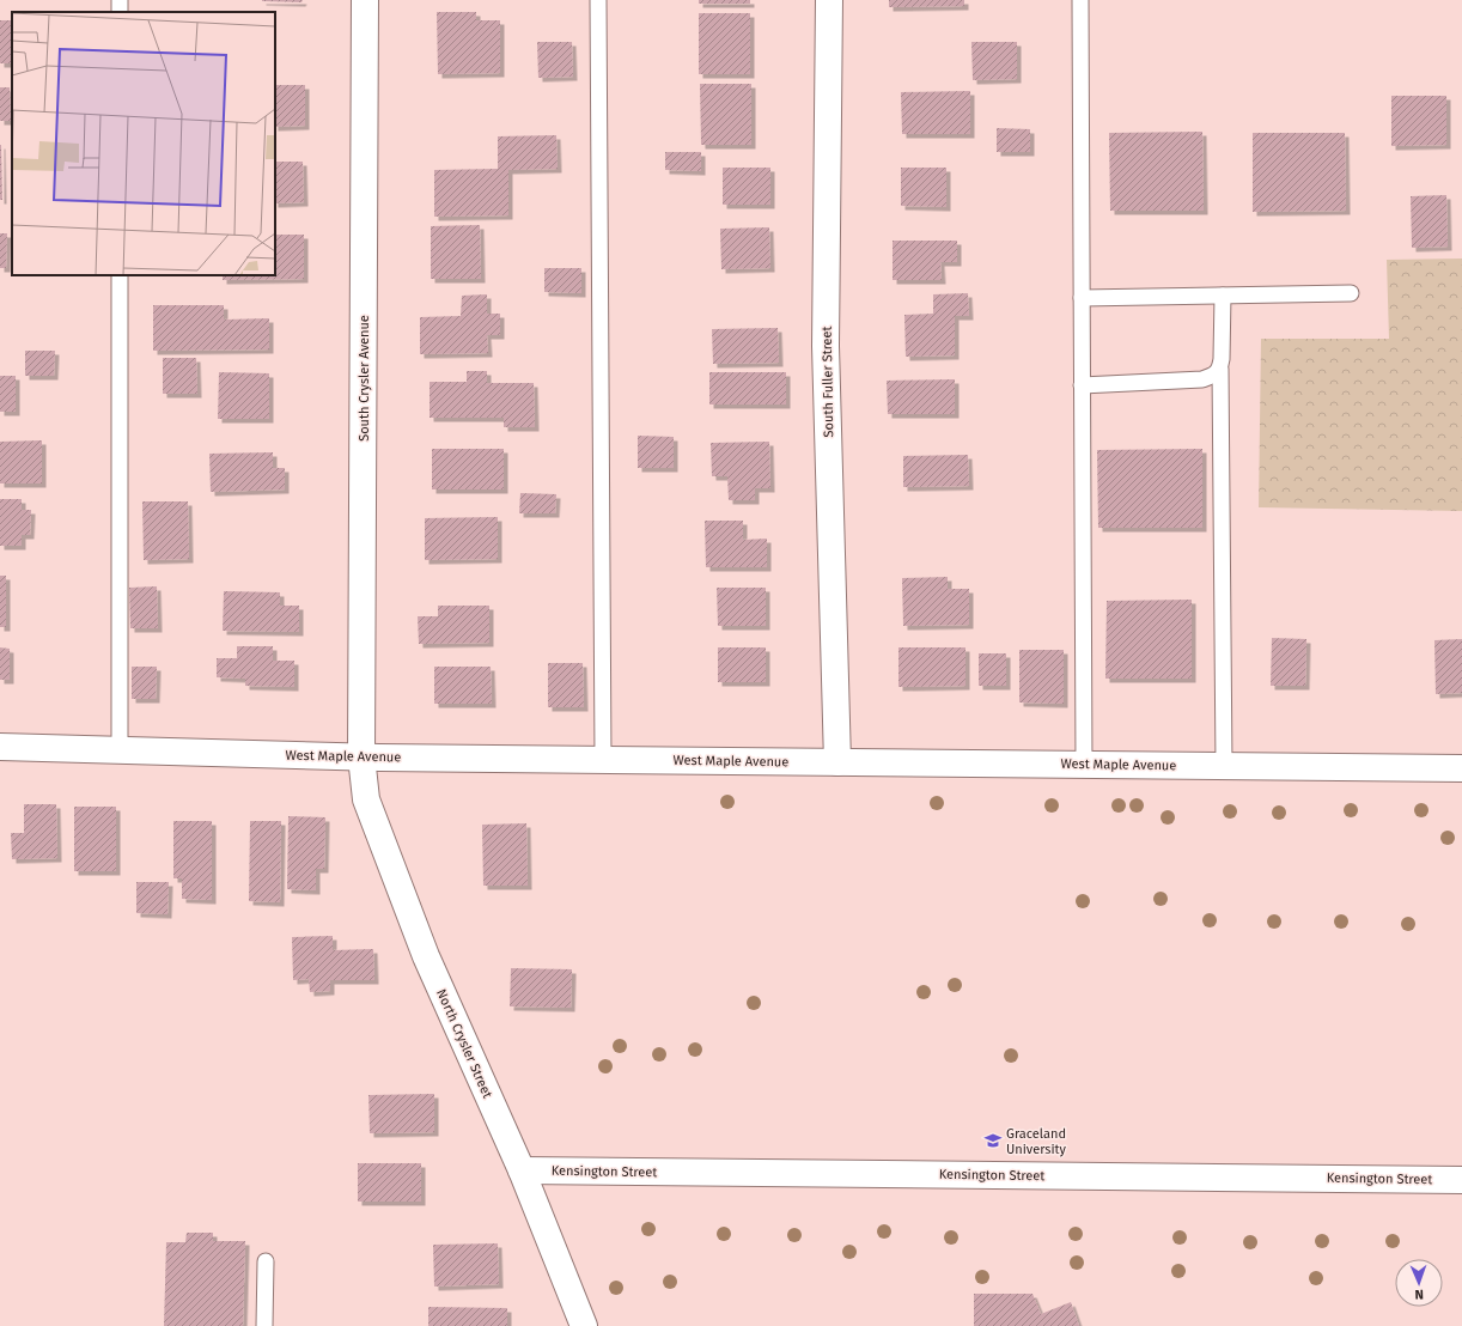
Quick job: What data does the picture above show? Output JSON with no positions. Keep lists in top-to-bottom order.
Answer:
{
  "streets": {
    "street": [
      "South Crysler Avenue",
      "South Fuller Street",
      "West Maple Avenue",
      "North Crysler Street",
      "Kensington Street"
    ]
  },
  "crossings": [
    ["South Crysler Avenue", "West Maple Avenue"],
    ["South Crysler Avenue", "North Crysler Street"],
    ["South Fuller Street", "West Maple Avenue"],
    ["West Maple Avenue", "North Crysler Street"],
    ["North Crysler Street", "Kensington Street"]
  ],
  "places": {
    "school or university": ["Graceland University"]
  },
  "north": "bottom"
}
